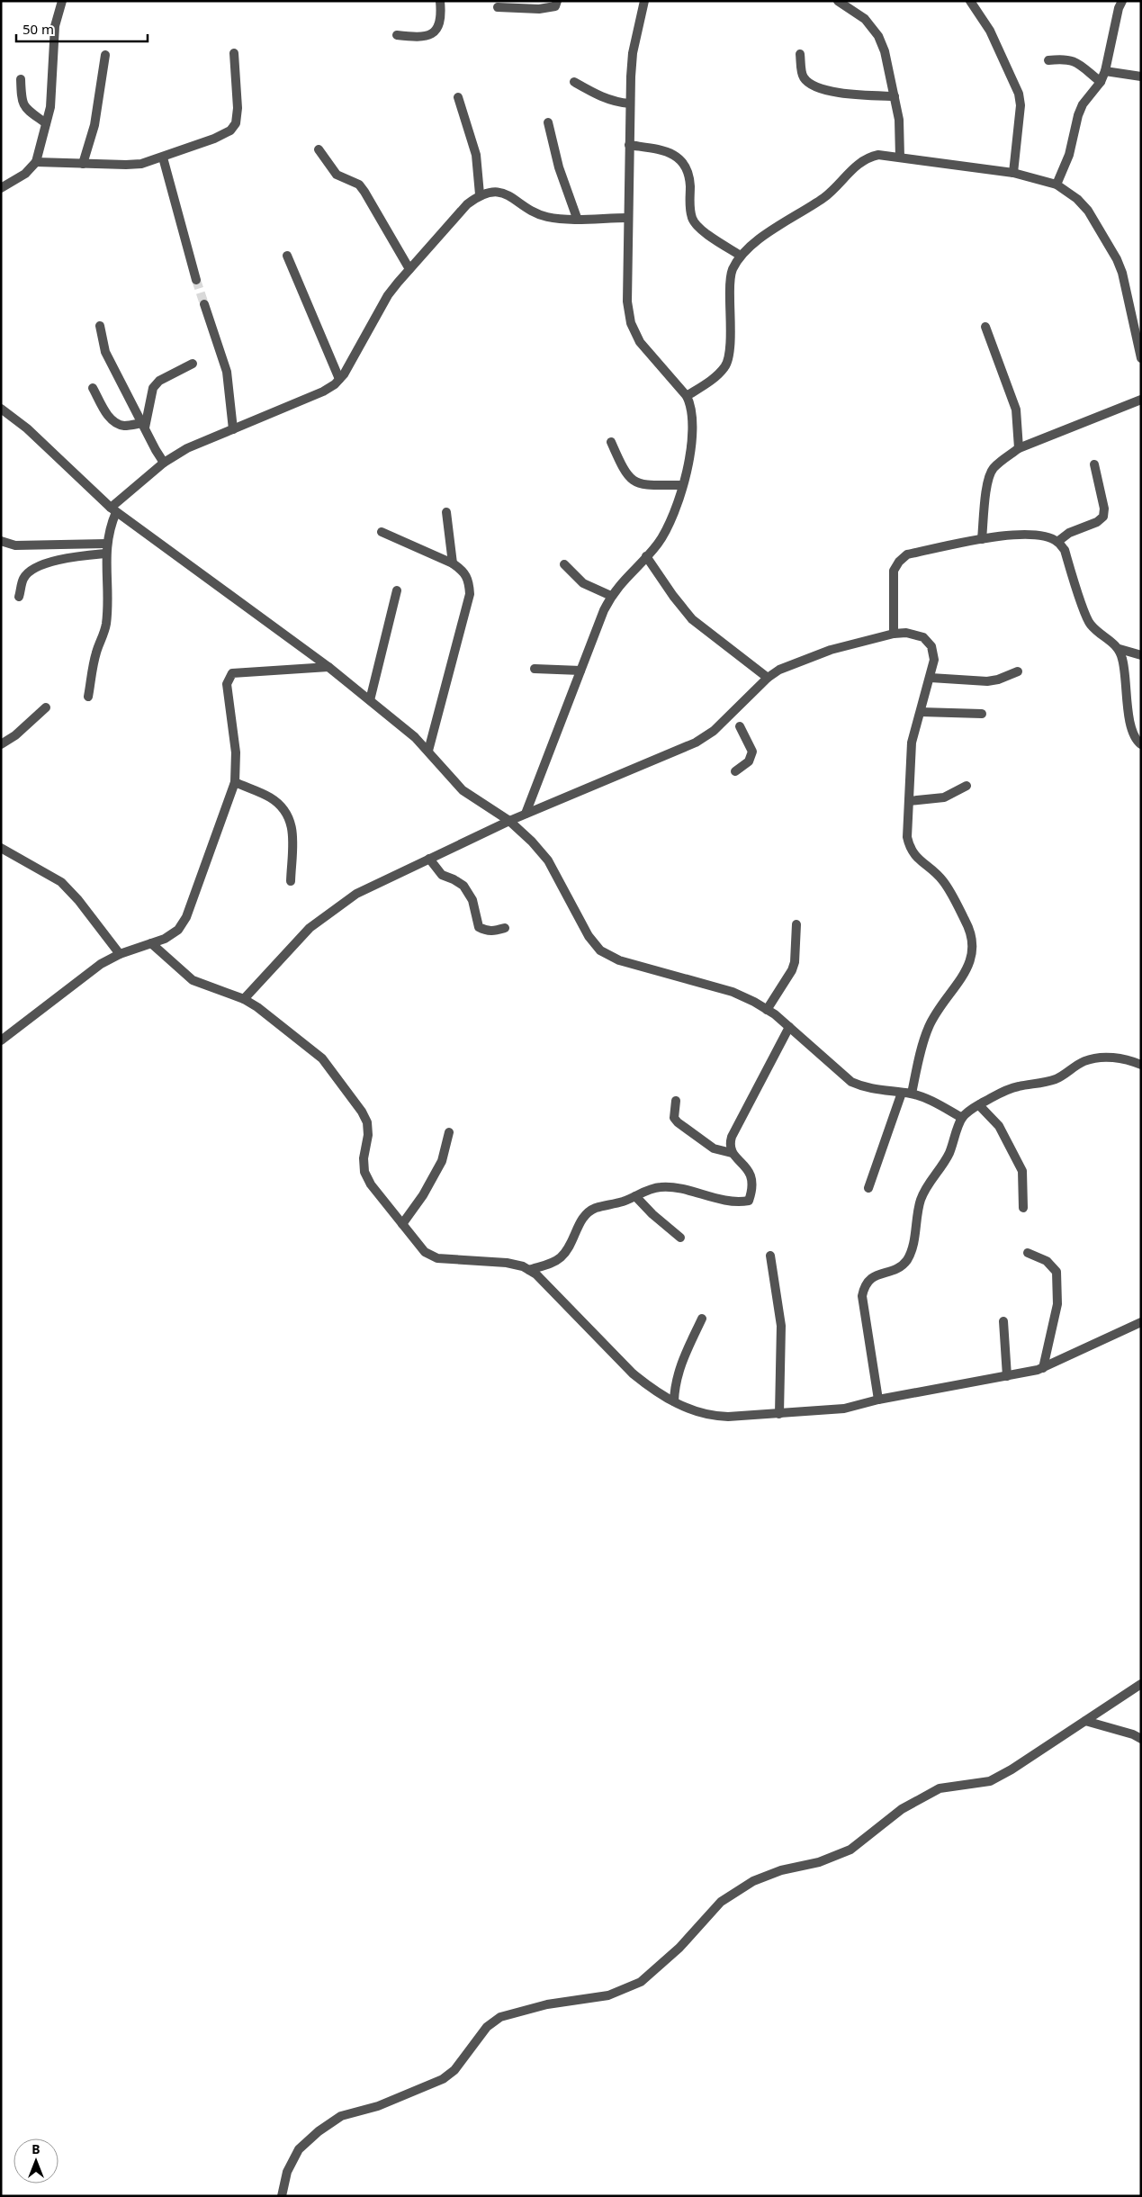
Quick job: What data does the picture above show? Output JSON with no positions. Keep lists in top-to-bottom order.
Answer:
{
  "scale_bar": "50 m",
  "north": "top"
}
